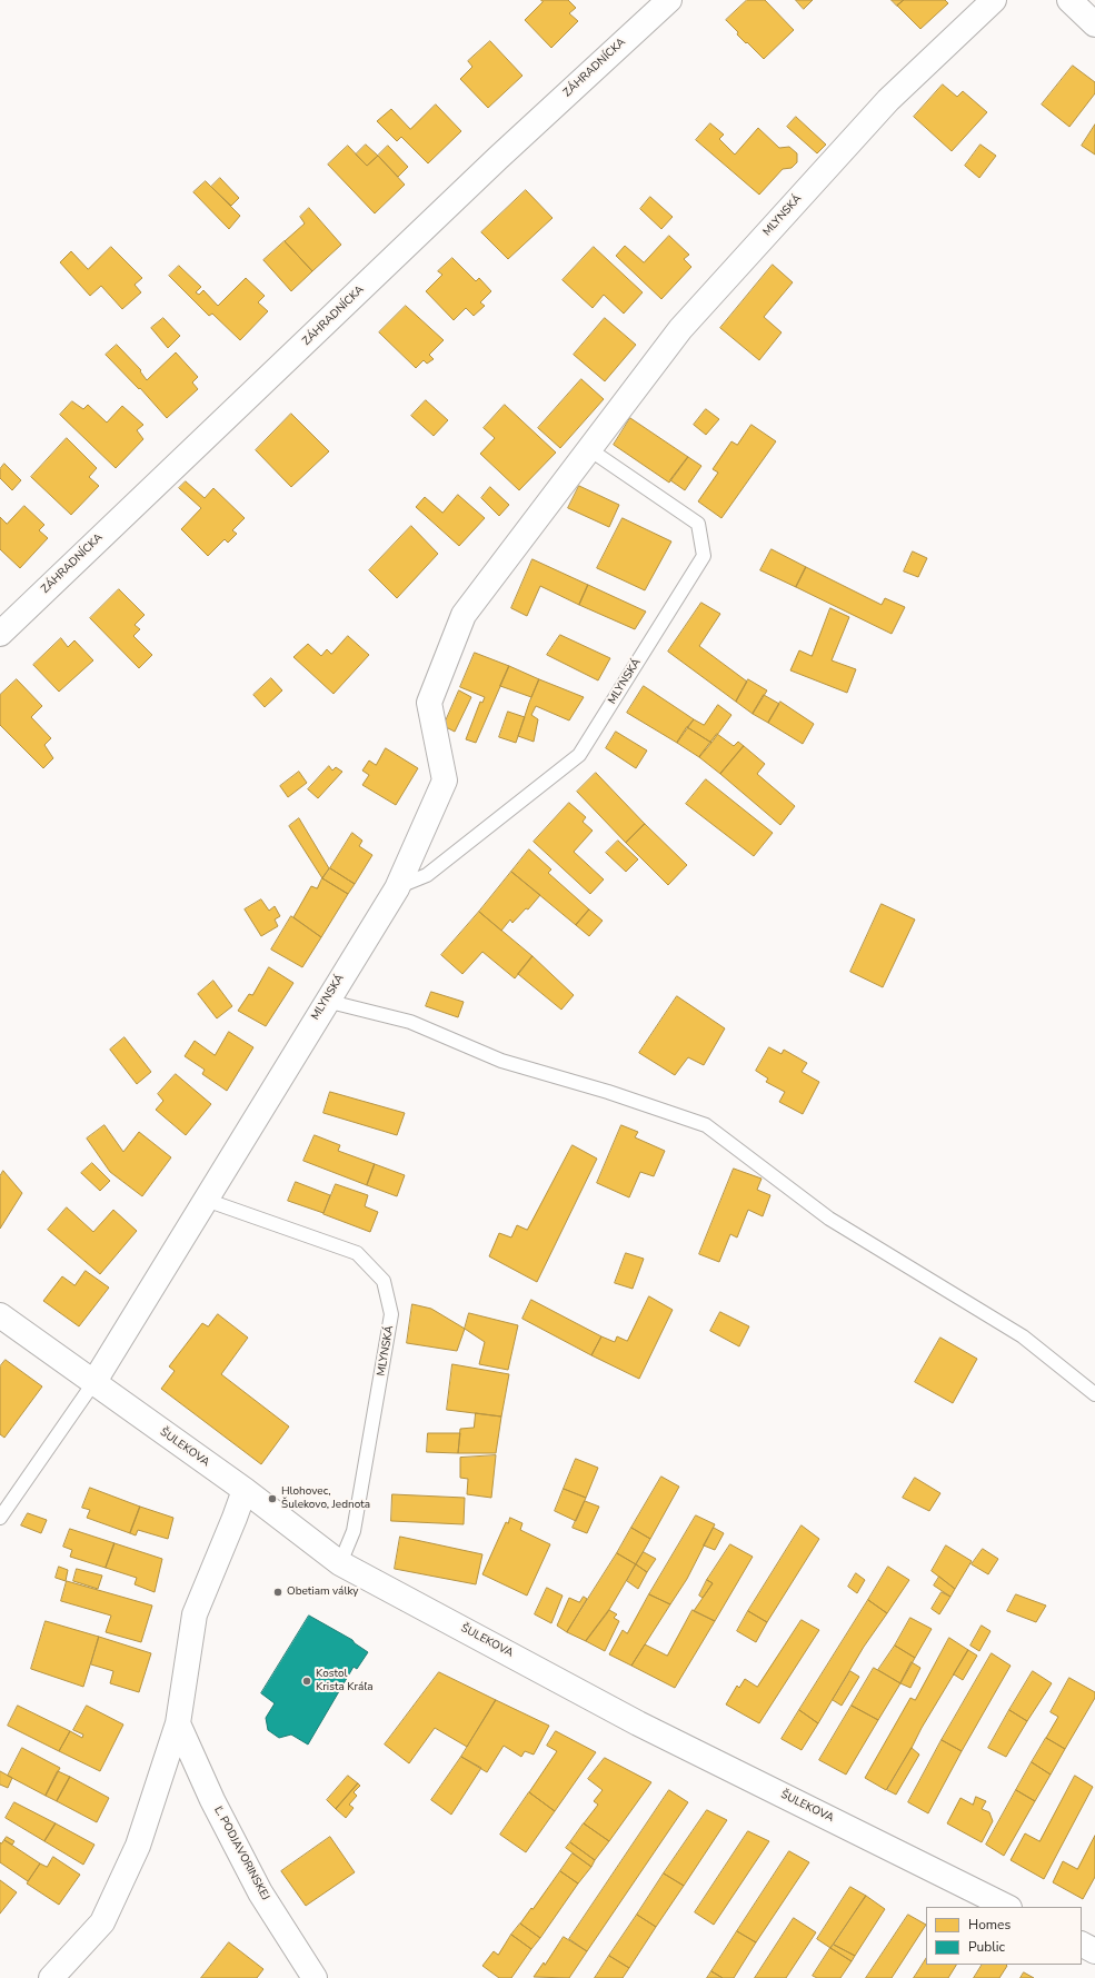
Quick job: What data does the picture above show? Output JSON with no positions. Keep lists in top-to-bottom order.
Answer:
{
  "streets": {
    "street": [
      "ZÁHRADNÍCKA",
      "MLYNSKÁ",
      "ŠULEKOVA",
      "Ľ. PODJAVORINSKEJ"
    ]
  },
  "crossings": [
    ["MLYNSKÁ", "ŠULEKOVA"]
  ],
  "places": ["Hlohovec, Šulekovo, Jednota", "Obetiam války", "Kostol Krista Kráľa"],
  "legend": ["Homes", "Public"]
}
